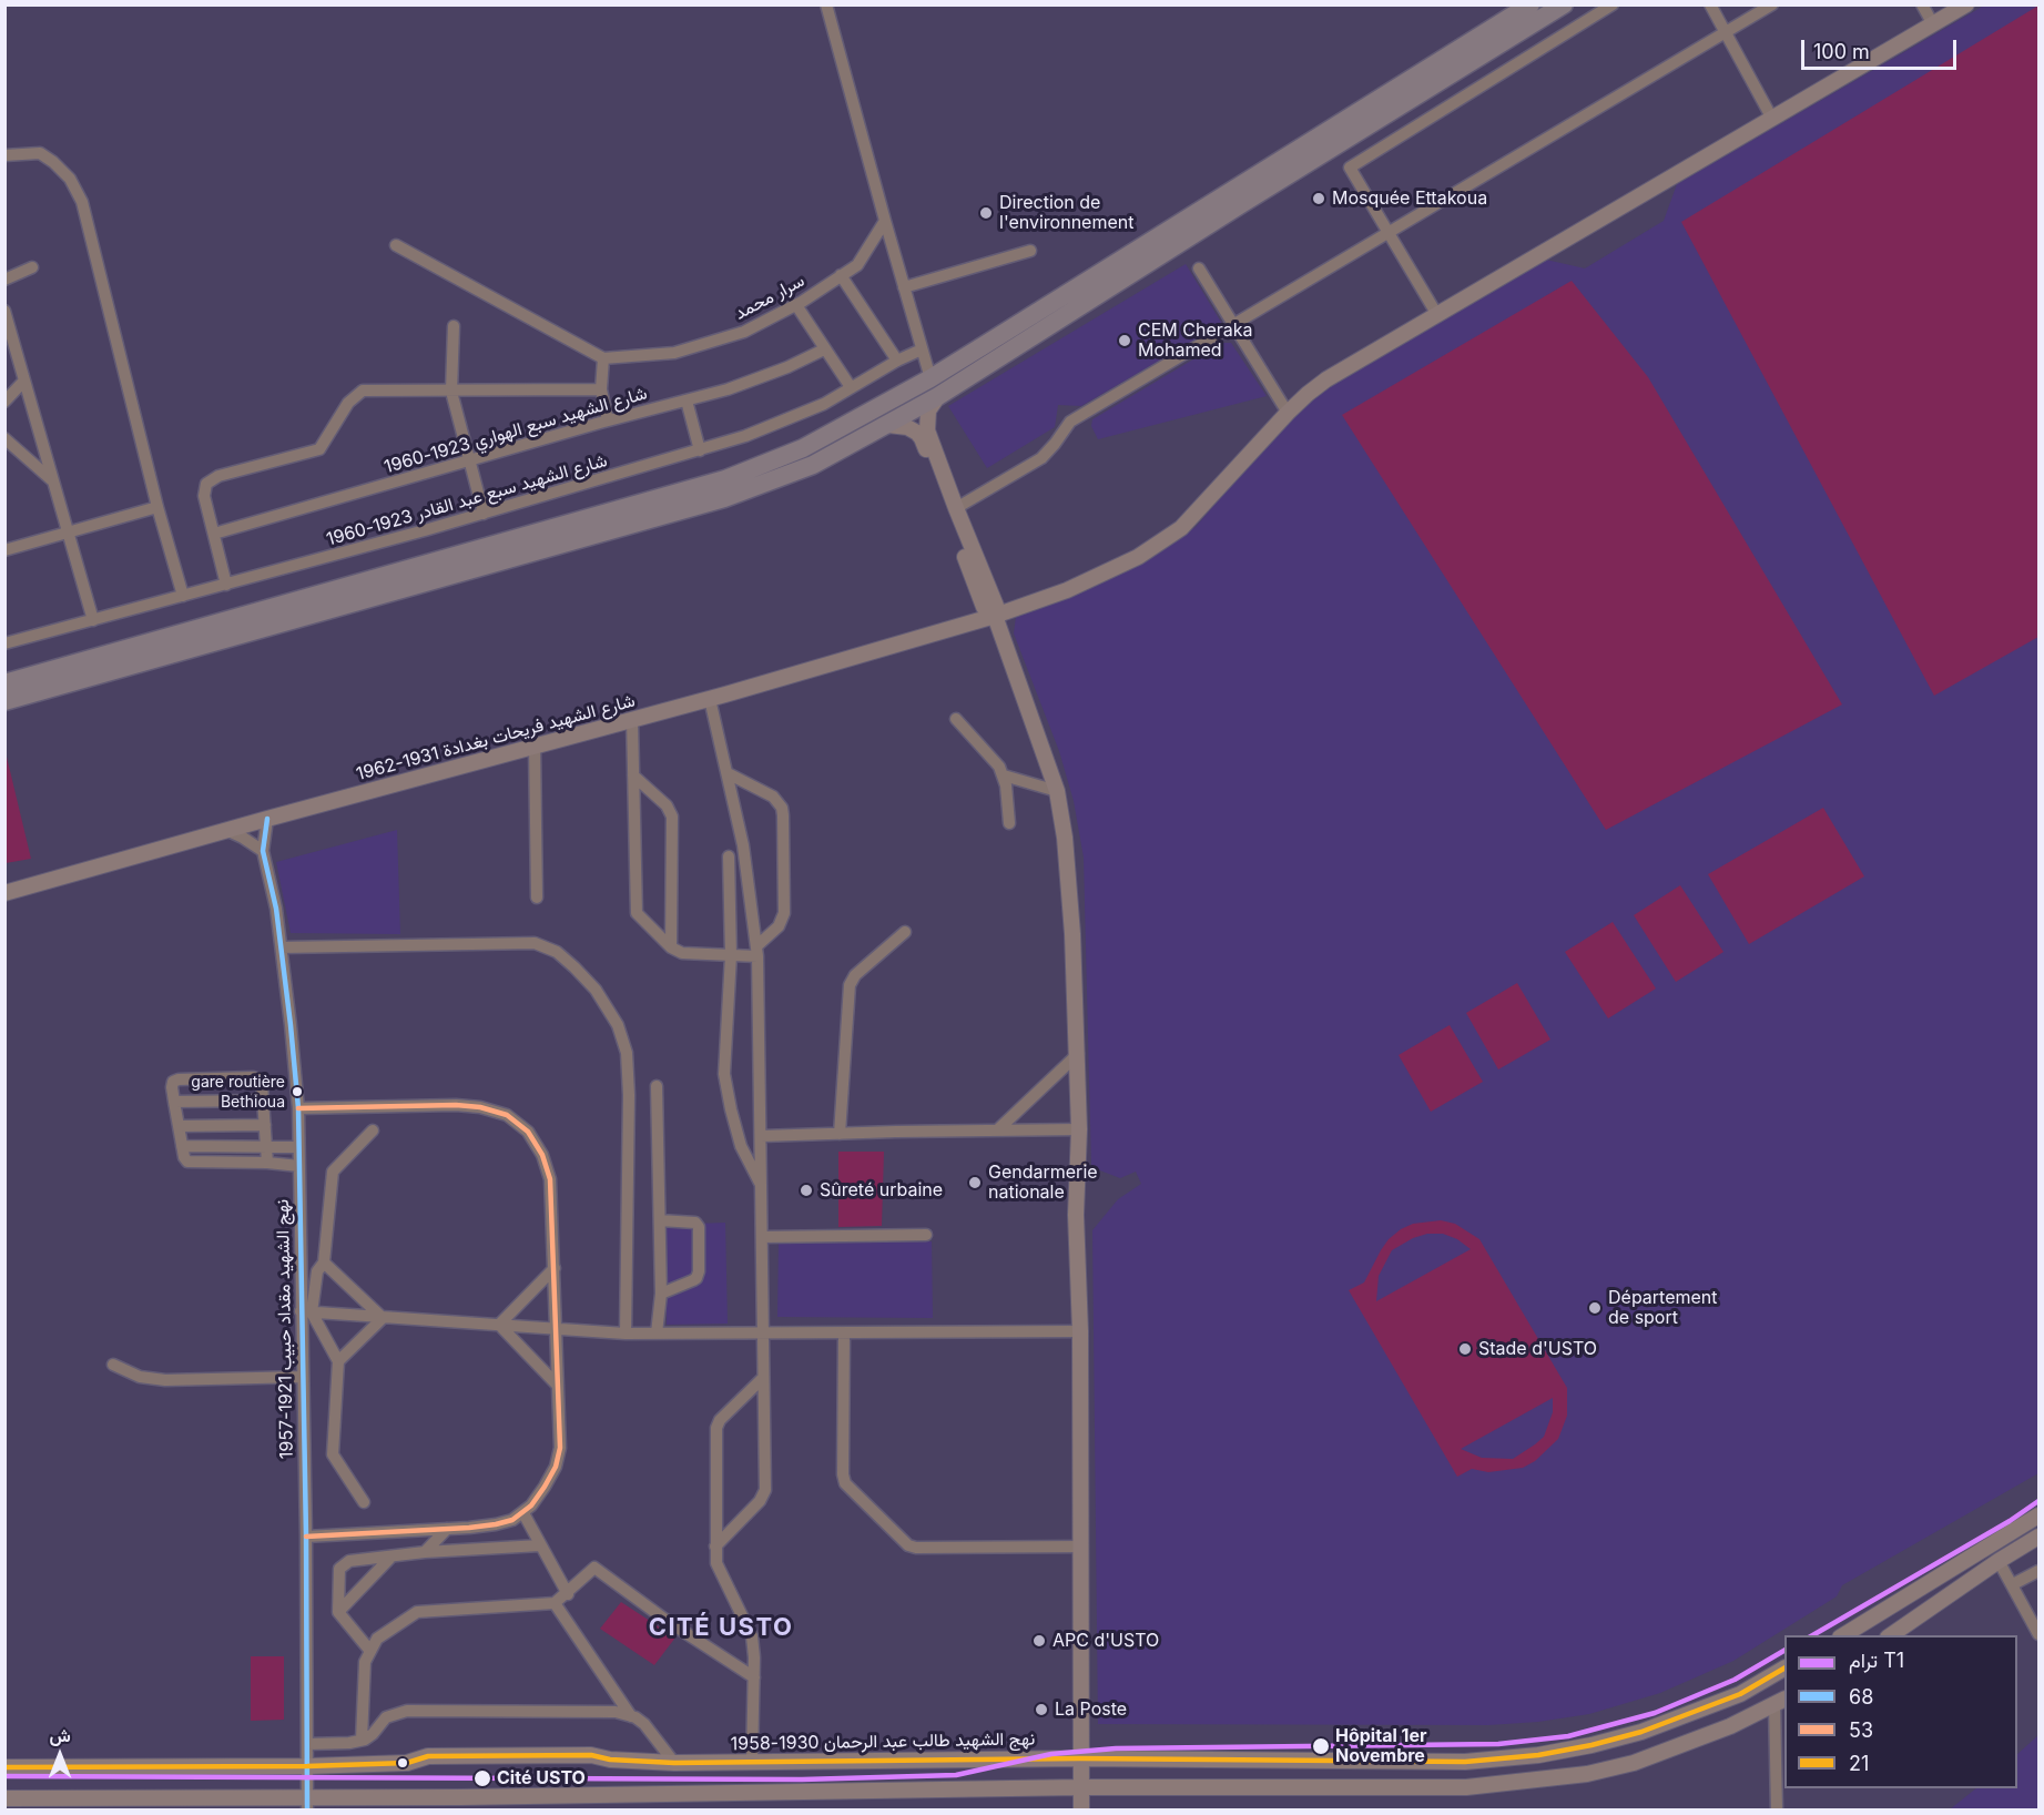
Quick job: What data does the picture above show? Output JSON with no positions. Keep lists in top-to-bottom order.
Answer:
{
  "streets": {
    "main road": ["شارع الشهيد فريحات بغدادة 1931-1962", "نهج الشهيد طالب عبد الرحمان 1930-1958"],
    "street": [
      "سرار محمد",
      "شارع الشهيد سبع الهواري 1923-1960",
      "شارع الشهيد سبع عبد القادر 1923-1960",
      "نهج الشهيد مقداد حبيب 1921-1957"
    ]
  },
  "crossings": [
    ["نهج الشهيد مقداد حبيب 1921-1957", "نهج الشهيد طالب عبد الرحمان 1930-1958"]
  ],
  "districts": ["CITÉ USTO"],
  "places": [
    "Mosquée Ettakoua",
    "Direction de l'environnement",
    "CEM Cheraka Mohamed",
    "gare routière Bethioua",
    "Gendarmerie nationale",
    "Sûreté urbaine",
    "Département de sport",
    "Stade d'USTO",
    "APC d'USTO",
    "La Poste",
    "Hôpital 1er Novembre",
    "Cité USTO"
  ],
  "lines": [
    "transit line 68",
    "transit line 53",
    "tram line T1",
    "transit line 21"
  ],
  "legend": [
    "ترام T1",
    "68",
    "53",
    "21"
  ],
  "scale_bar": "100 m",
  "north": "top"
}
